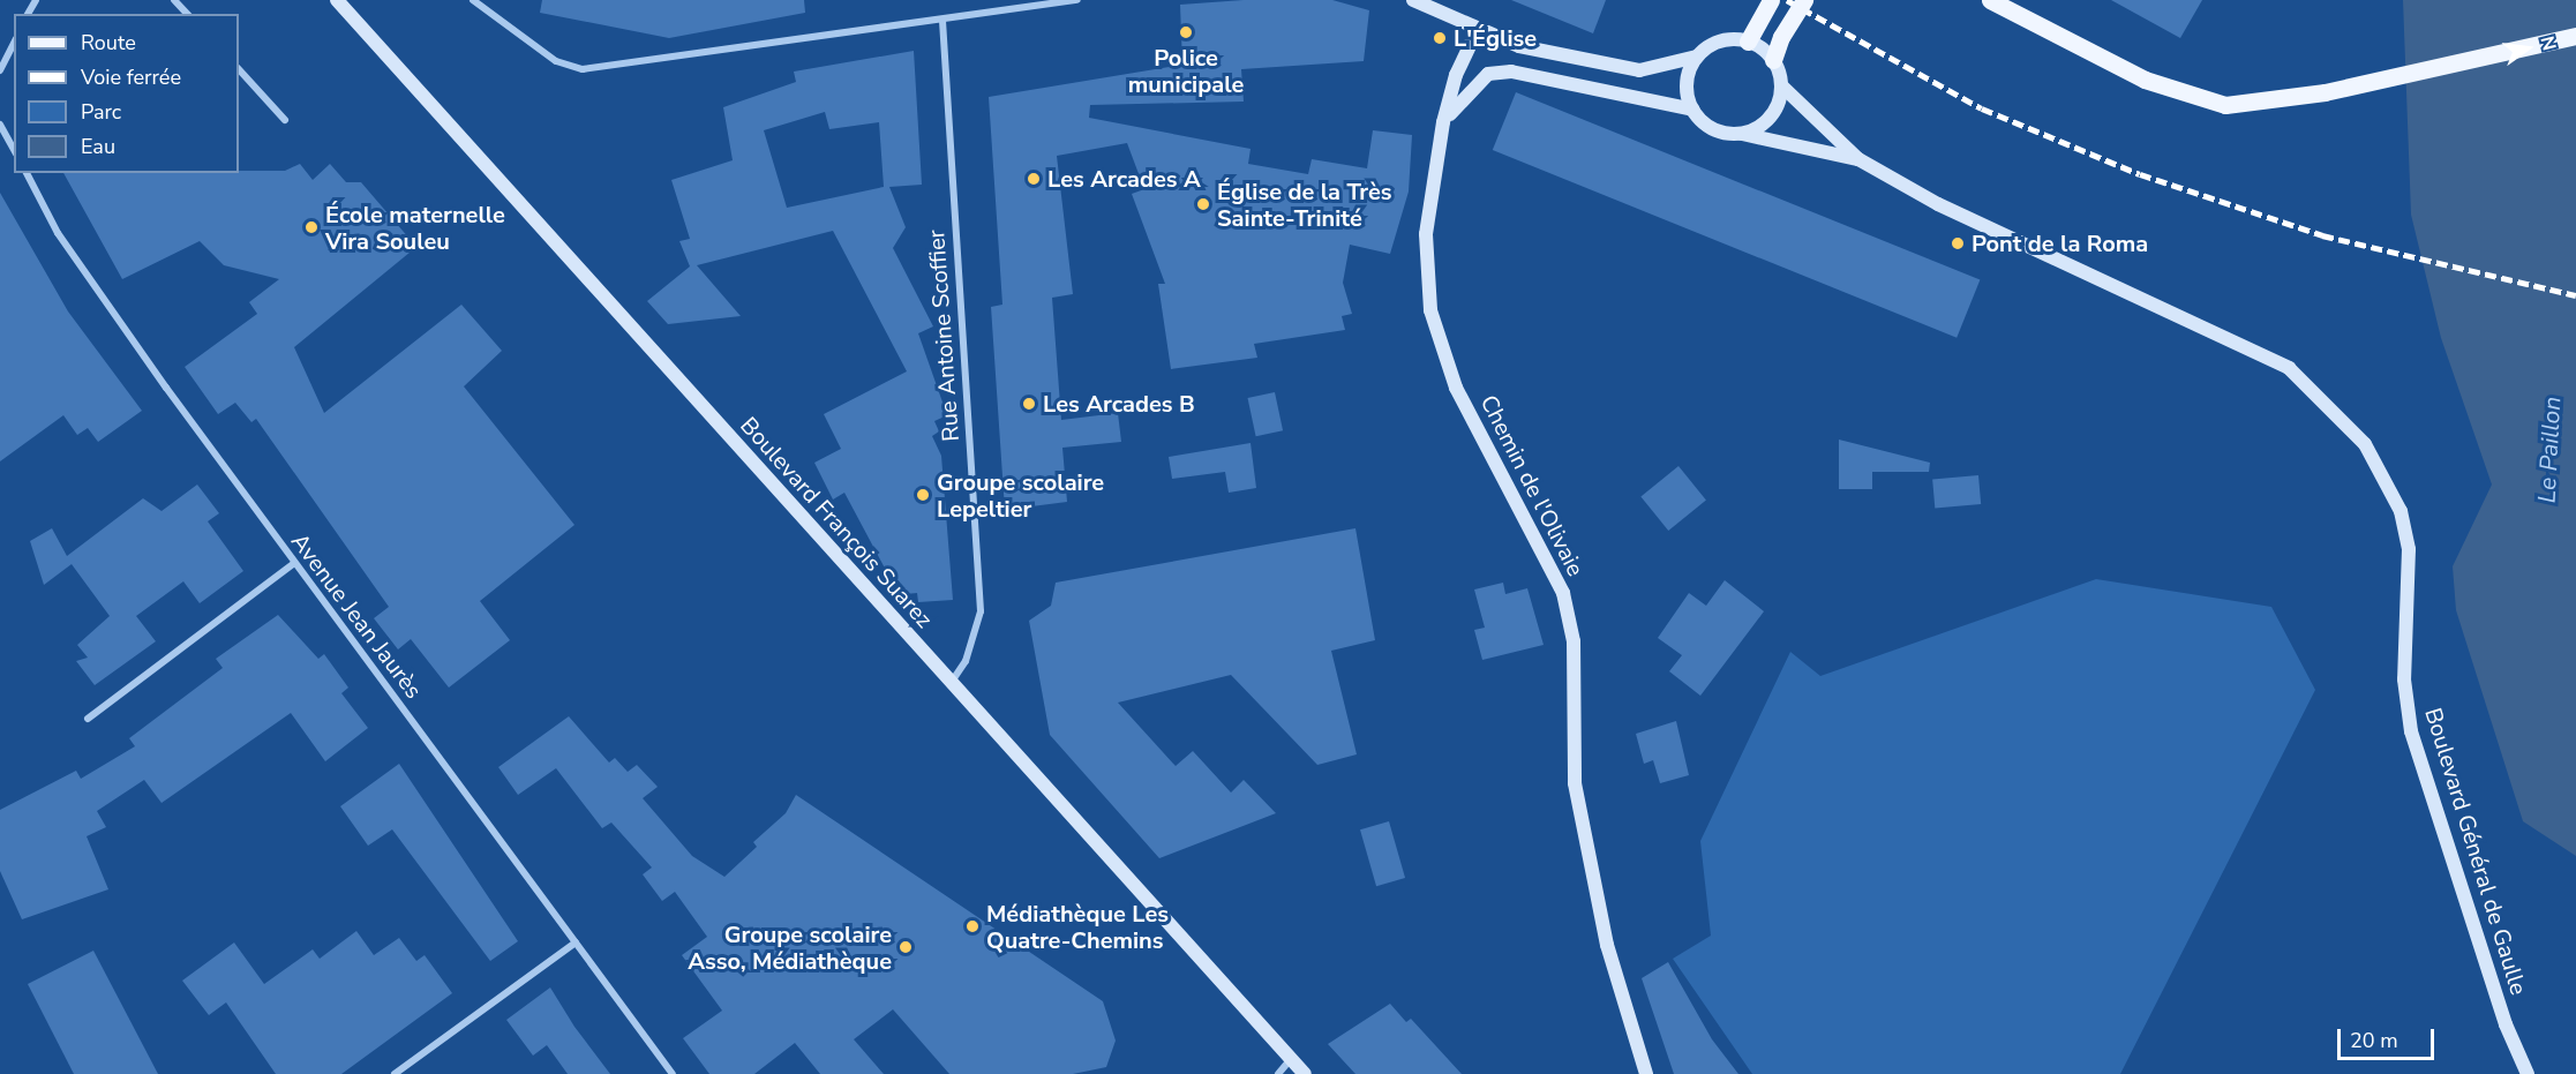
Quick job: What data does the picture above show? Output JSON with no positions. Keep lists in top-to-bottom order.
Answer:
{
  "streets": {
    "street": [
      "Rue Antoine Scoffier",
      "Chemin de l'Olivaie",
      "Boulevard François Suarez",
      "Avenue Jean Jaurès",
      "Boulevard Général de Gaulle"
    ]
  },
  "crossings": [
    ["Rue Antoine Scoffier", "Boulevard François Suarez"]
  ],
  "water": ["Le Paillon"],
  "places": [
    "Police municipale",
    "L'Église",
    "Les Arcades A",
    "Église de la Très Sainte-Trinité",
    "École maternelle Vira Souleu",
    "Pont de la Roma",
    "Les Arcades B",
    "Groupe scolaire Lepeltier",
    "Médiathèque Les Quatre-Chemins",
    "Groupe scolaire Asso, Médiathèque"
  ],
  "legend": [
    "Route",
    "Voie ferrée",
    "Parc",
    "Eau"
  ],
  "scale_bar": "20 m",
  "north": "right"
}
